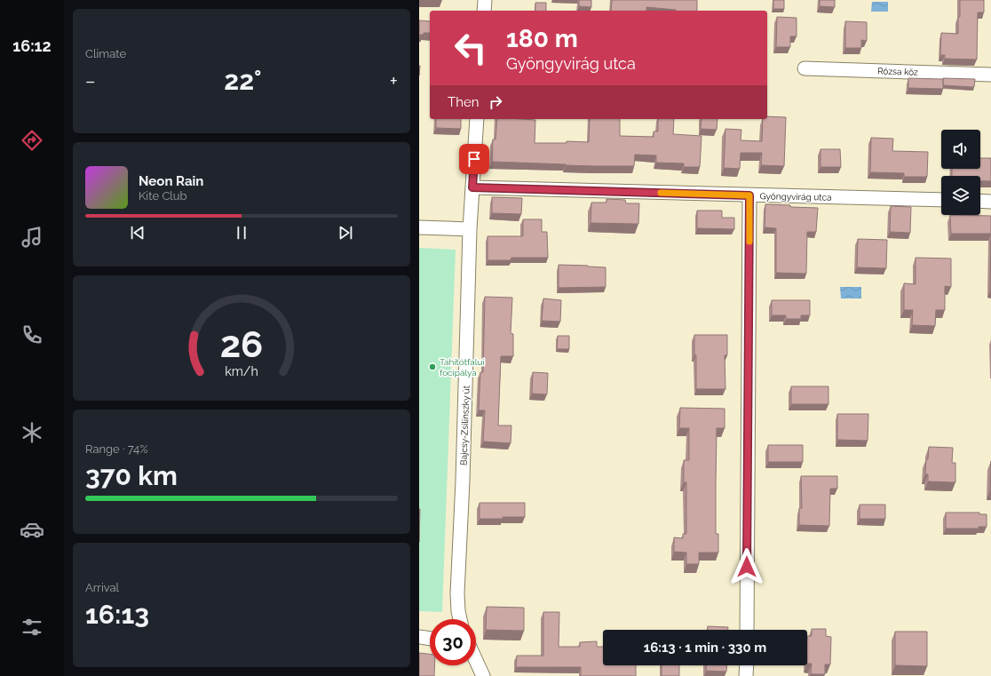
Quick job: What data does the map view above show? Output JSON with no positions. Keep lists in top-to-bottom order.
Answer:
{
  "streets": {
    "street": ["Rózsa köz", "Gyöngyvirág utca", "Bajcsy-Zsilinszky út"]
  },
  "crossings": [
    ["Gyöngyvirág utca", "Bajcsy-Zsilinszky út"]
  ],
  "places": ["Tahitótfalui focipálya"],
  "page": {
    "tabs": "16:12",
    "tile": [
      "Climate",
      ["Range · 74%", "370 km"],
      ["Arrival", "16:13"]
    ],
    "turn": ["180 m", "Gyöngyvirág utca"],
    "heat": ["−", "22°", "+"],
    "then": "Then",
    "song": ["Neon Rain", "Kite Club"],
    "limit": "30",
    "trip": "16:13 · 1 min · 330 m",
    "gauge": ["26", "km/h"]
  }
}
